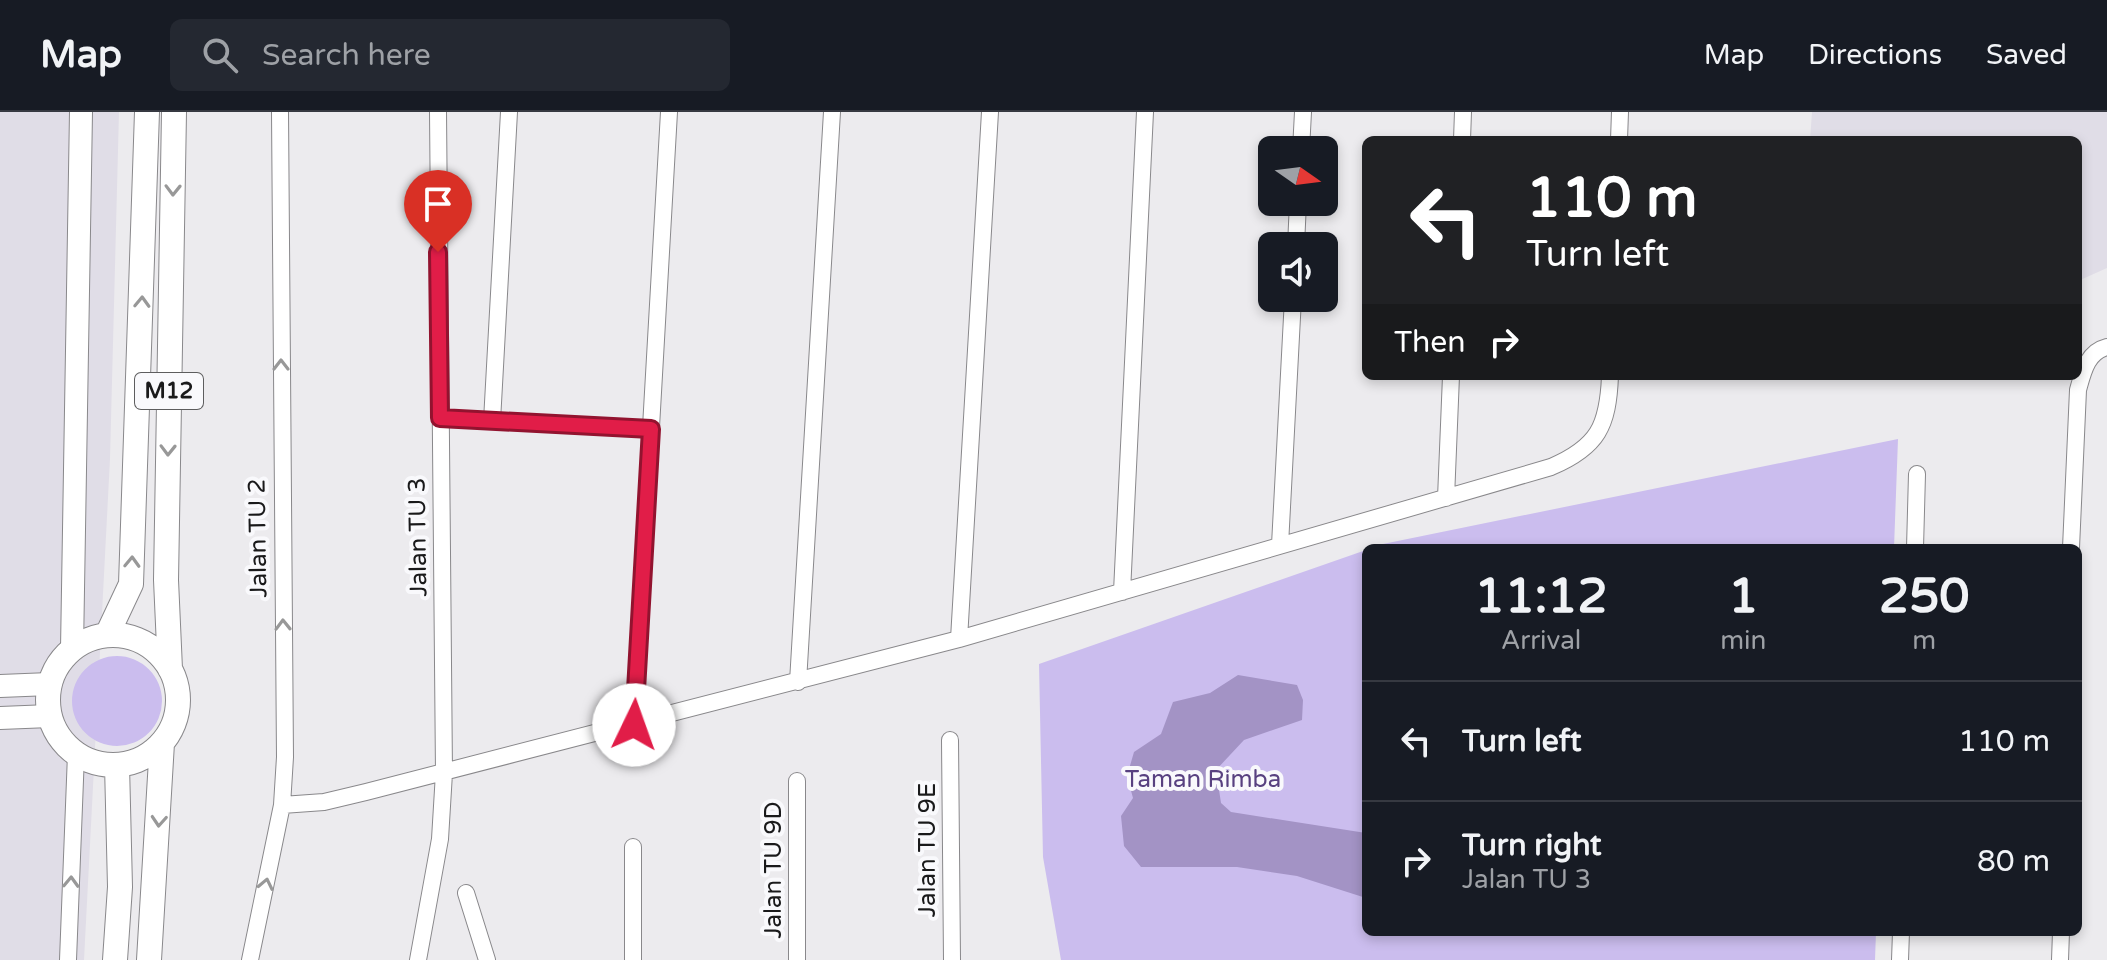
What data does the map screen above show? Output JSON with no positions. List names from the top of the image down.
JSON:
{
  "streets": {
    "main road": ["M12"],
    "street": [
      "Jalan TU 3",
      "Jalan TU 2",
      "Jalan TU 9E",
      "Jalan TU 9D"
    ]
  },
  "one_way": ["Jalan TU 2"],
  "parks": ["Taman Rimba"],
  "north": "right",
  "page": {
    "header": "Map",
    "search": "Search here",
    "nav": ["Map", "Directions", "Saved"],
    "turn": ["110 m", "Turn left"],
    "then": "Then",
    "eta": [
      "11:12",
      "Arrival",
      "1",
      "min",
      "250",
      "m"
    ],
    "list": [
      {
        "name": "Turn left",
        "value": "110 m"
      },
      {
        "name": "Turn right",
        "note": "Jalan TU 3",
        "value": "80 m"
      }
    ]
  }
}
